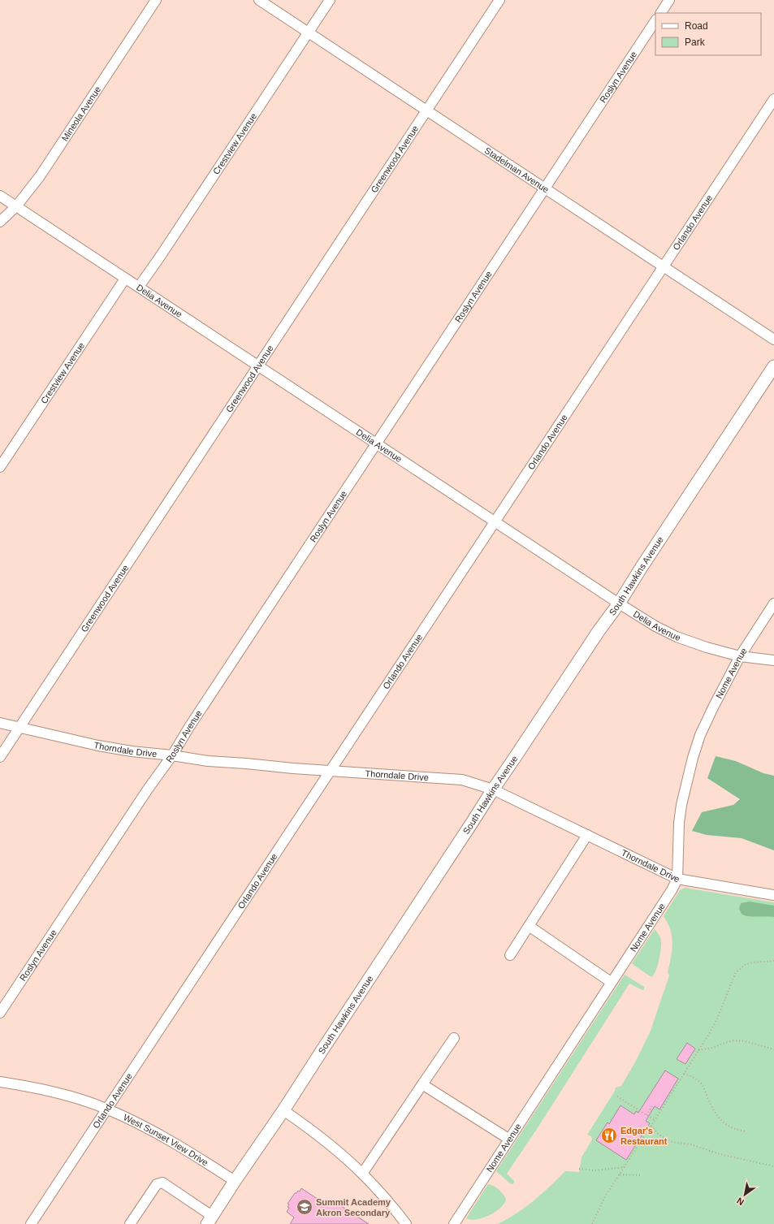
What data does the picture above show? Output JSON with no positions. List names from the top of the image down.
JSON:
{
  "streets": {
    "main road": ["South Hawkins Avenue"],
    "street": [
      "Roslyn Avenue",
      "Mineola Avenue",
      "Crestview Avenue",
      "Greenwood Avenue",
      "Stadelman Avenue",
      "Orlando Avenue",
      "Delia Avenue",
      "Nome Avenue",
      "Thorndale Drive",
      "West Sunset View Drive"
    ]
  },
  "crossings": [
    ["Roslyn Avenue", "Stadelman Avenue"],
    ["Roslyn Avenue", "Delia Avenue"],
    ["Roslyn Avenue", "Thorndale Drive"],
    ["Mineola Avenue", "Delia Avenue"],
    ["Crestview Avenue", "Stadelman Avenue"],
    ["Crestview Avenue", "Delia Avenue"],
    ["Greenwood Avenue", "Stadelman Avenue"],
    ["Greenwood Avenue", "Delia Avenue"],
    ["Greenwood Avenue", "Thorndale Drive"],
    ["Stadelman Avenue", "Orlando Avenue"],
    ["Orlando Avenue", "Delia Avenue"],
    ["Orlando Avenue", "Thorndale Drive"],
    ["Orlando Avenue", "West Sunset View Drive"],
    ["Delia Avenue", "South Hawkins Avenue"],
    ["Delia Avenue", "Nome Avenue"],
    ["South Hawkins Avenue", "Thorndale Drive"],
    ["South Hawkins Avenue", "West Sunset View Drive"],
    ["Nome Avenue", "Thorndale Drive"]
  ],
  "places": {
    "restaurant": ["Edgar's Restaurant"],
    "school or university": ["Summit Academy Akron Secondary"]
  },
  "legend": ["Road", "Park"],
  "north": "bottom left"
}
